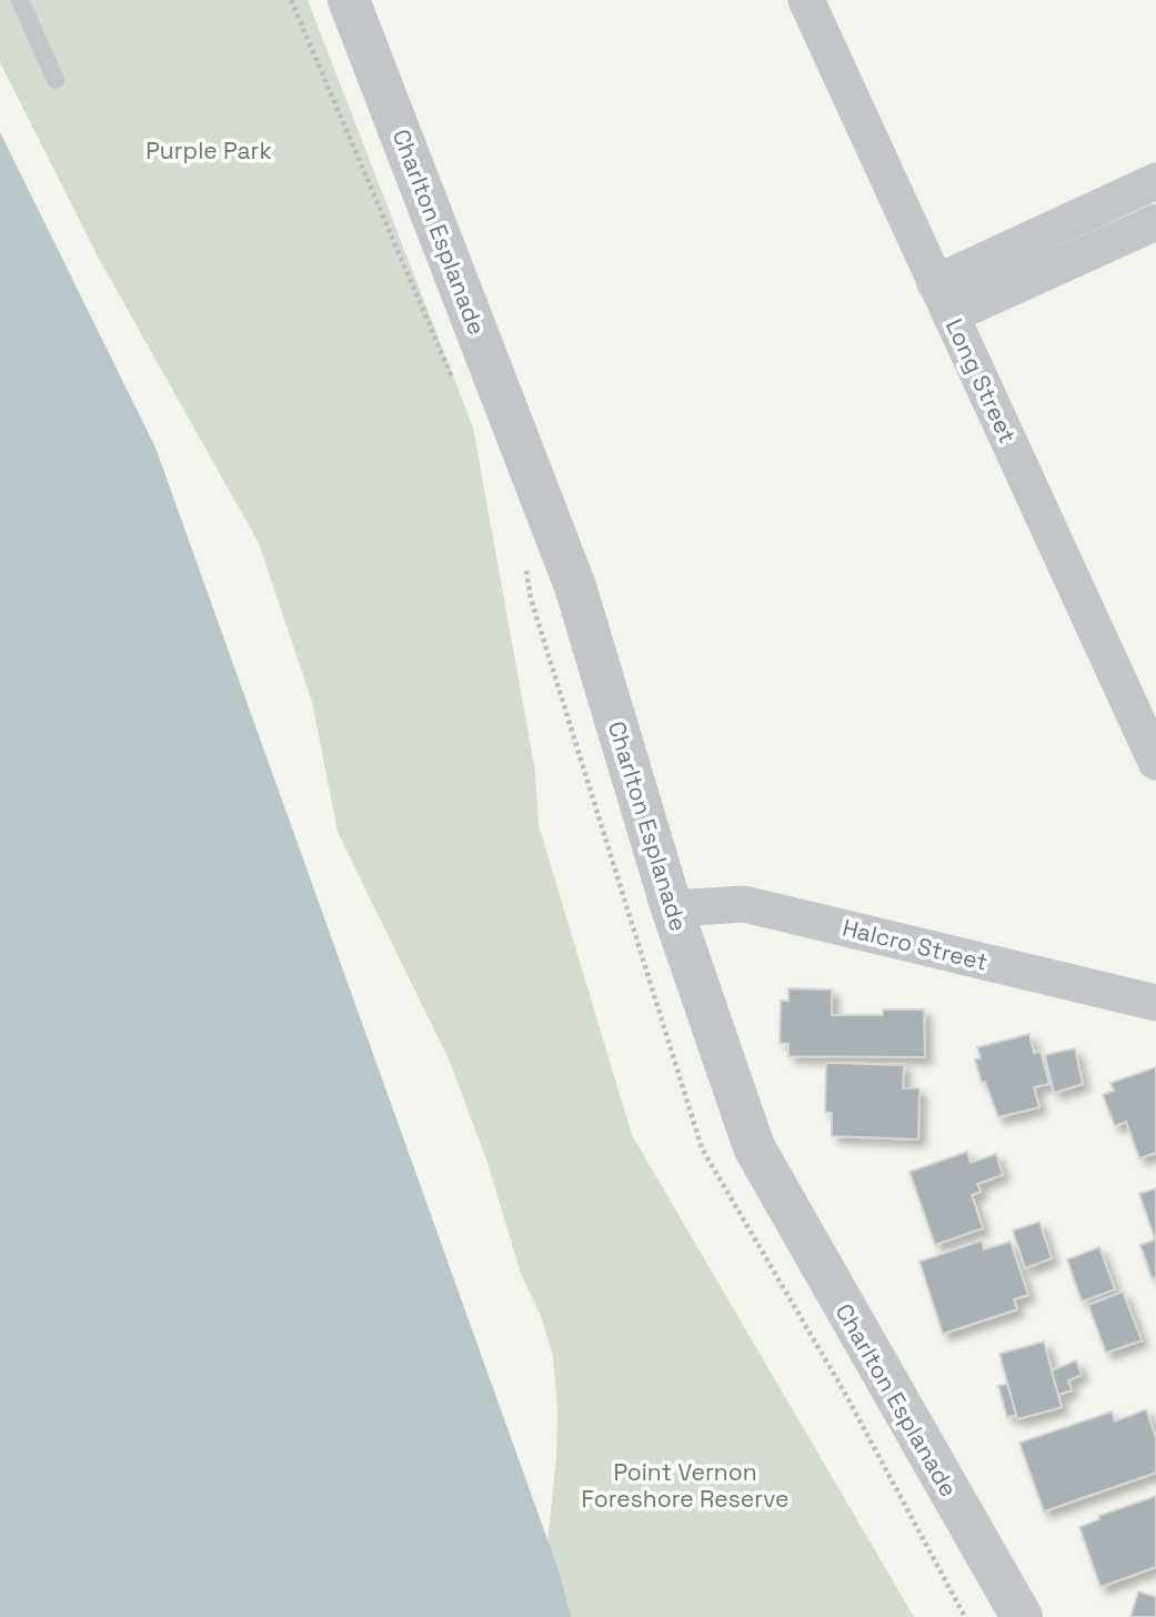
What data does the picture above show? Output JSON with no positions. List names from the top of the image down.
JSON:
{
  "streets": {
    "street": ["Charlton Esplanade", "Long Street", "Halcro Street"]
  },
  "crossings": [
    ["Charlton Esplanade", "Halcro Street"]
  ],
  "parks": ["Purple Park", "Point Vernon Foreshore Reserve"]
}
